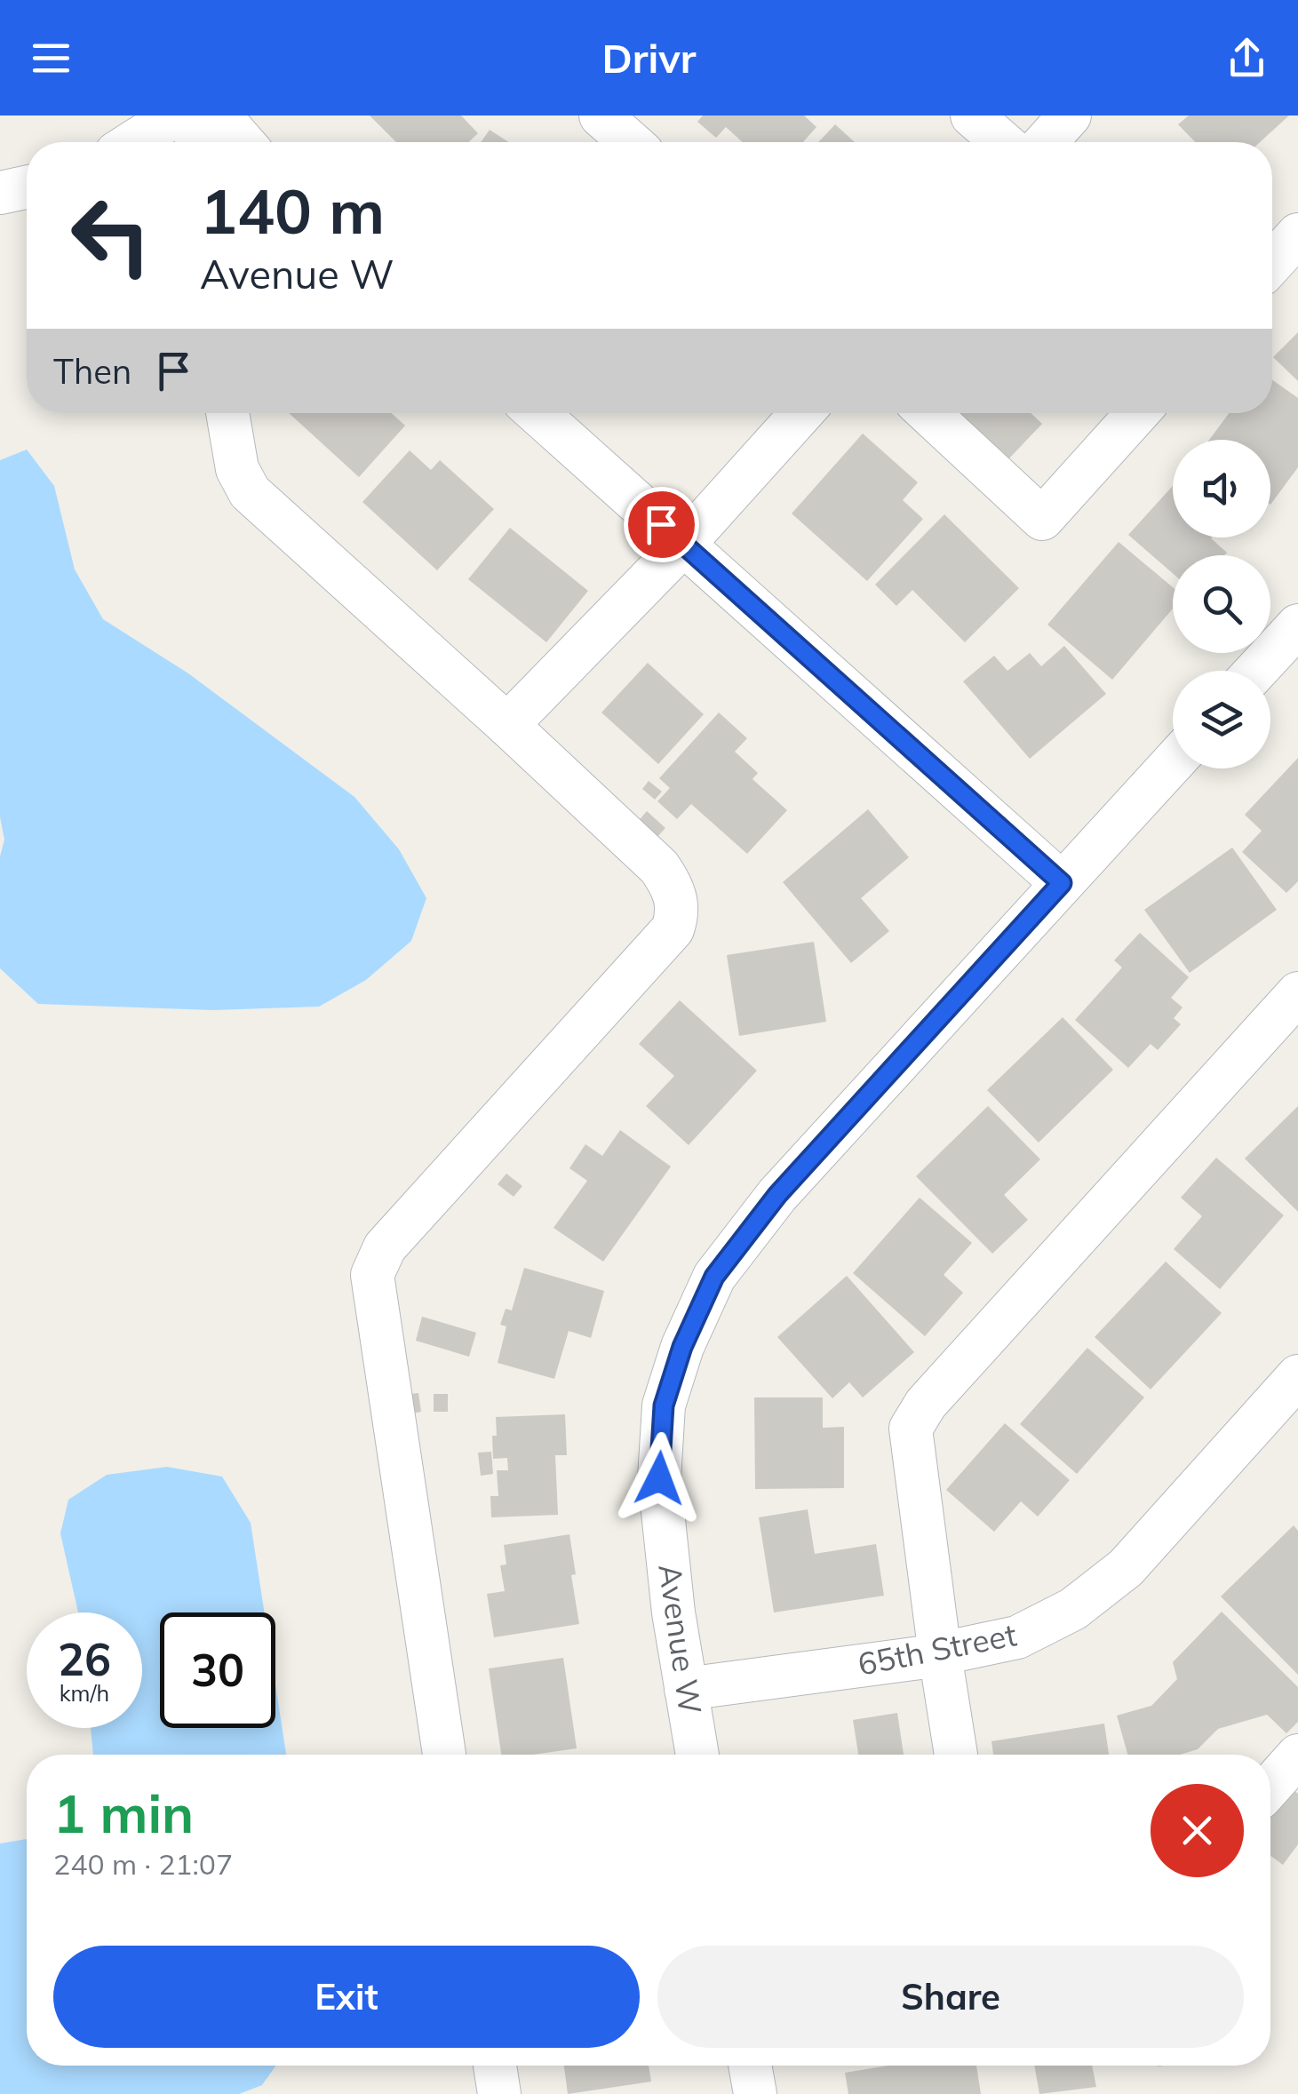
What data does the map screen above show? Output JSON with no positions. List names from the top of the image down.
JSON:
{
  "streets": {
    "street": ["Avenue W", "65th Street"]
  },
  "crossings": [
    ["Avenue W", "65th Street"]
  ],
  "page": {
    "header": "Drivr",
    "turn": ["140 m", "Avenue W"],
    "then": "Then",
    "speed": "26 km/h",
    "limit": "30",
    "heading": ["1 min", "240 m · 21:07"],
    "buttons": ["Exit", "Share"]
  }
}
